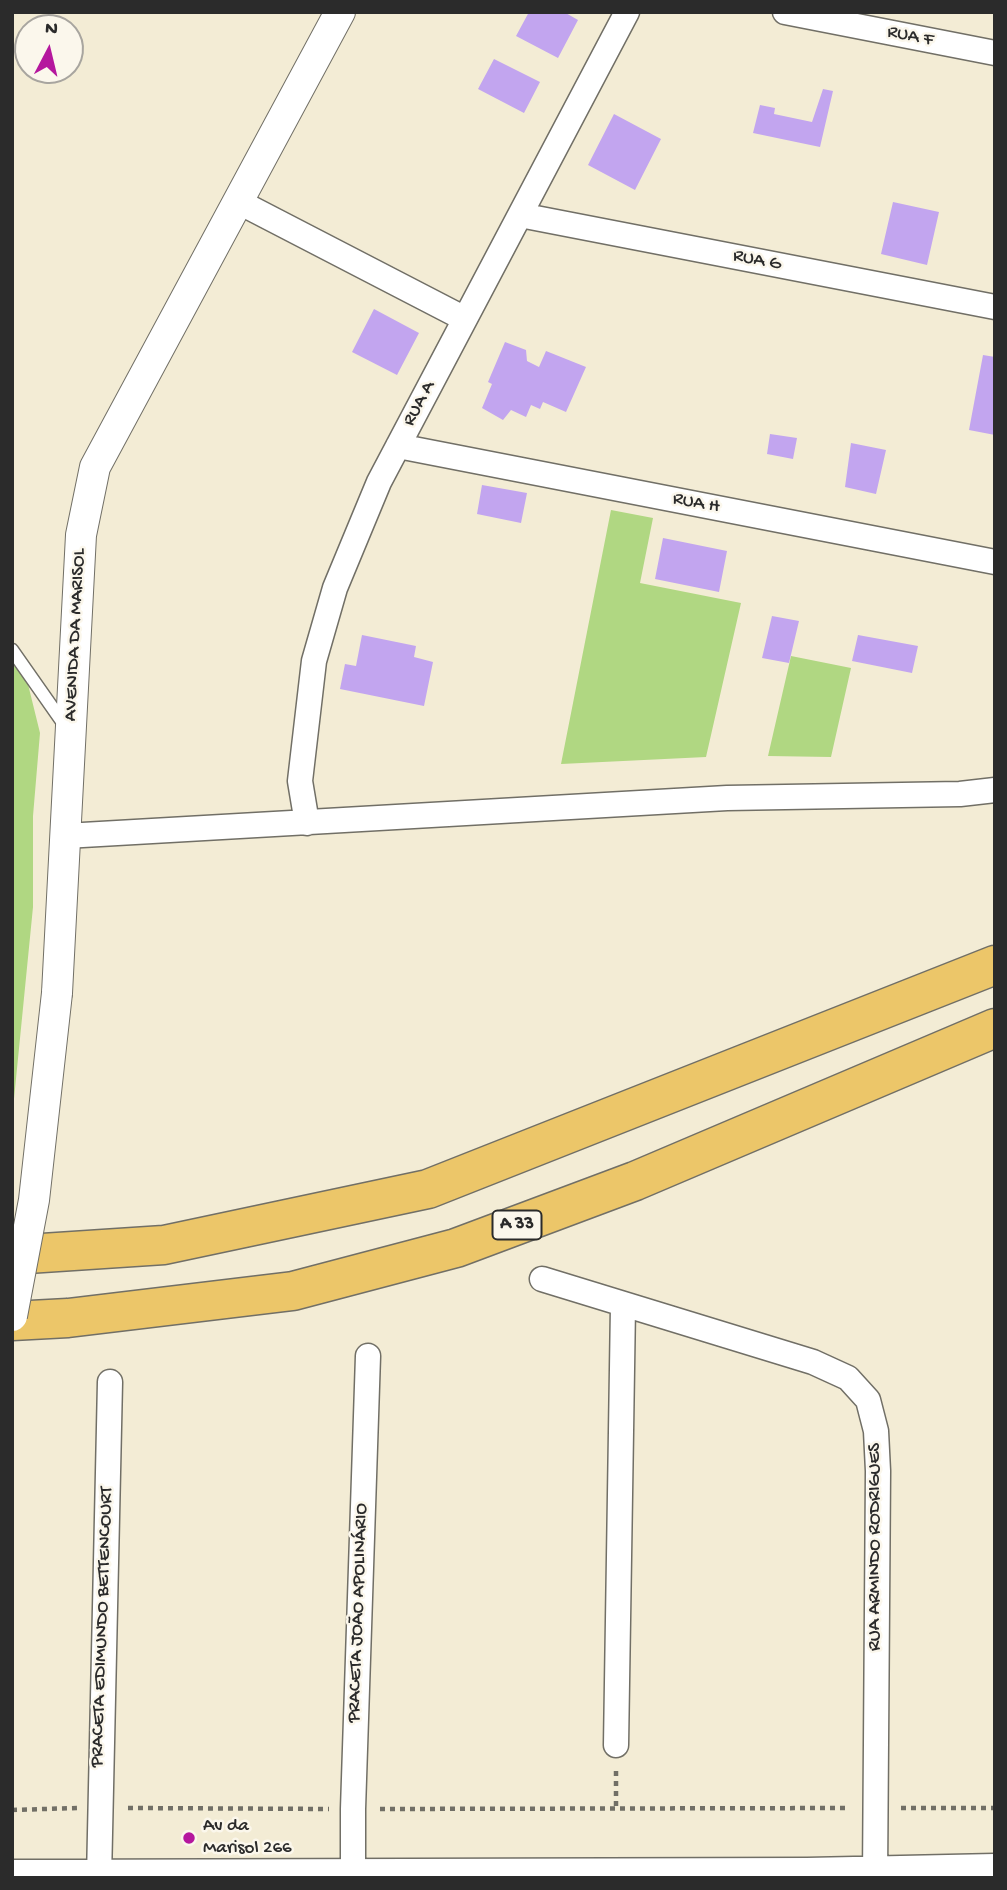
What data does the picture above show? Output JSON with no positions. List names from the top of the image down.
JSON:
{
  "streets": {
    "highway": ["A 33"],
    "street": [
      "RUA F",
      "RUA G",
      "RUA A",
      "RUA H",
      "AVENIDA DA MARISOL",
      "RUA ARMINDO RODRIGUES",
      "PRACETA JOÃO APOLINÁRIO",
      "PRACETA EDIMUNDO BETTENCOURT"
    ]
  },
  "crossings": [
    ["RUA G", "RUA A"],
    ["RUA A", "RUA H"],
    ["AVENIDA DA MARISOL", "A 33"]
  ],
  "places": ["Av da Marisol 266"],
  "north": "top"
}
